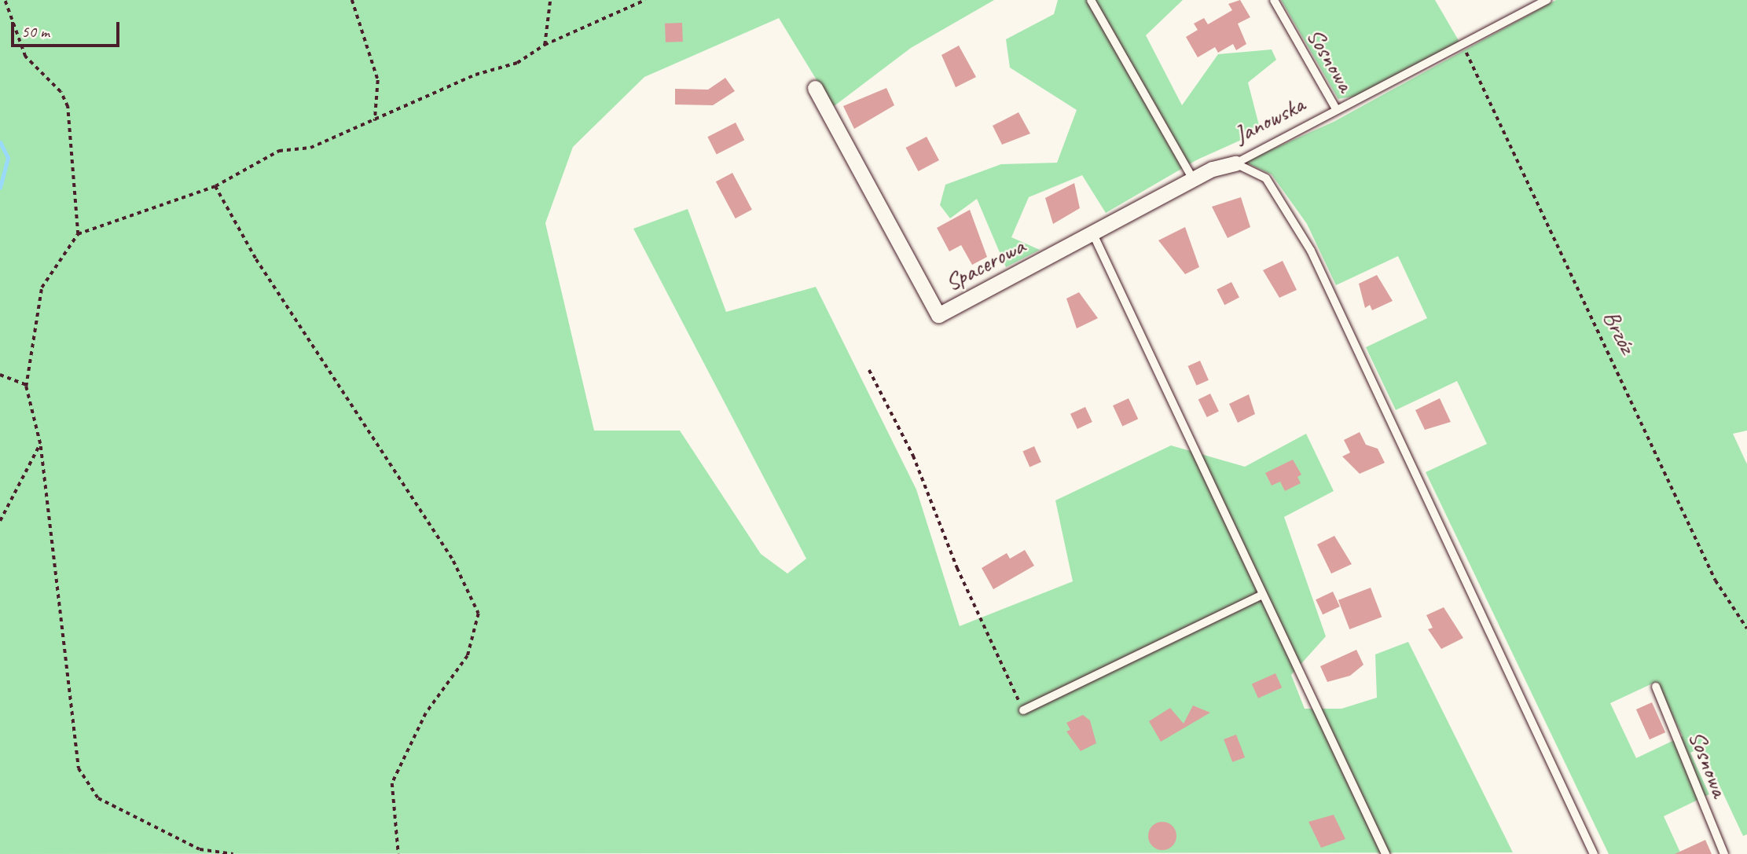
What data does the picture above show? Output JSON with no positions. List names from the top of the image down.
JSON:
{
  "streets": {
    "street": ["Janowska", "Spacerowa"],
    "lane": ["Sosnowa"],
    "path": ["Brzóz"]
  },
  "crossings": [
    ["Sosnowa", "Janowska"],
    ["Janowska", "Spacerowa"],
    ["Janowska", "Brzóz"]
  ],
  "scale_bar": "50 m"
}
